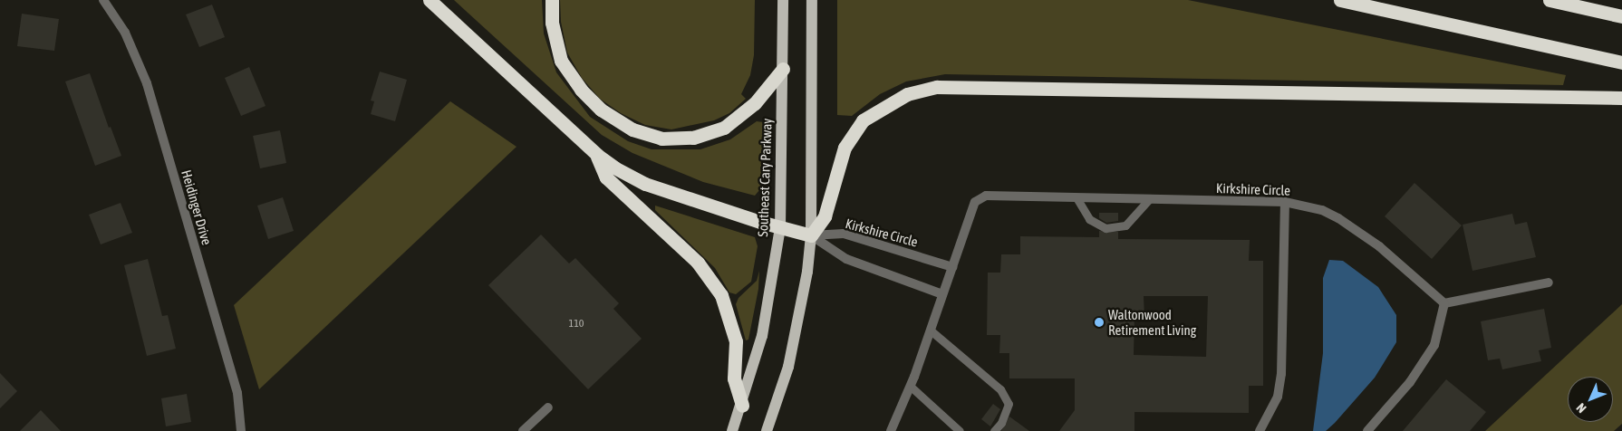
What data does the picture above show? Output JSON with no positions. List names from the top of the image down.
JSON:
{
  "streets": {
    "main road": ["Southeast Cary Parkway"],
    "street": ["Kirkshire Circle", "Heidinger Drive"]
  },
  "places": ["Waltonwood Retirement Living"],
  "house_numbers": ["110"],
  "north": "bottom left"
}
